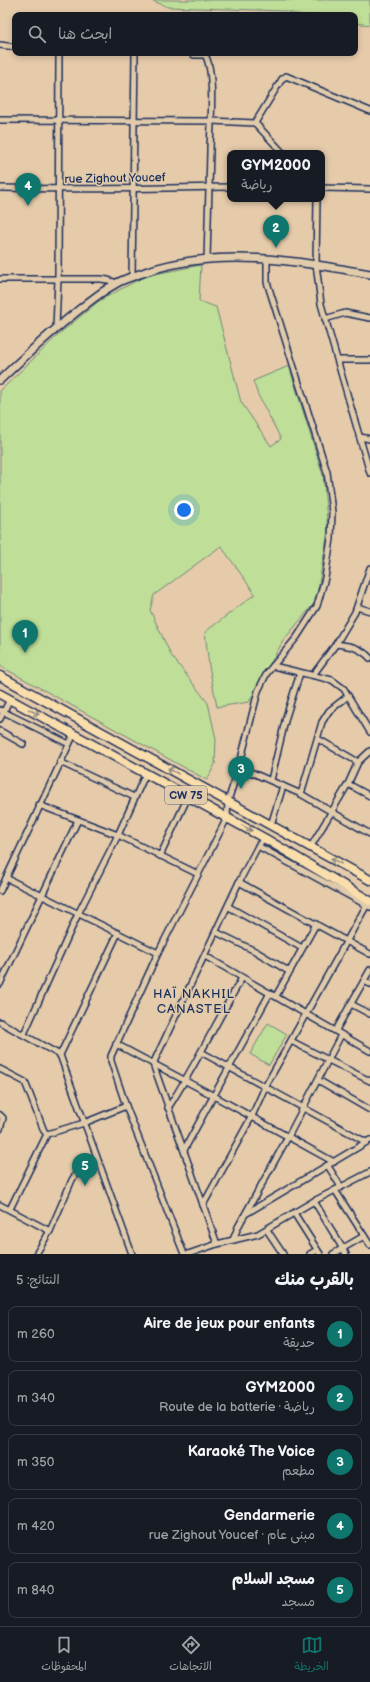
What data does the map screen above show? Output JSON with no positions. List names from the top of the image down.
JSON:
{
  "streets": {
    "main road": ["CW 75"],
    "street": ["rue Zighout Youcef"]
  },
  "districts": ["HAÏ NAKHIL CANASTEL"],
  "page": {
    "search": "ابحث هنا",
    "popup": ["GYM2000", "رياضة"],
    "pins": [
      "4",
      "2",
      "1",
      "3",
      "5"
    ],
    "heading": ["بالقرب منك", "النتائج: 5"],
    "list": [
      {
        "mark": "1",
        "name": "Aire de jeux pour enfants",
        "note": "حديقة",
        "value": "260 m"
      },
      {
        "mark": "2",
        "name": "GYM2000",
        "note": "رياضة · Route de la batterie",
        "value": "340 m"
      },
      {
        "mark": "3",
        "name": "Karaoké The Voice",
        "note": "مطعم",
        "value": "350 m"
      },
      {
        "mark": "4",
        "name": "Gendarmerie",
        "note": "مبنى عام · rue Zighout Youcef",
        "value": "420 m"
      },
      {
        "mark": "5",
        "name": "مسجد السلام",
        "note": "مسجد",
        "value": "840 m"
      }
    ],
    "nav": ["الخريطة", "الاتجاهات", "المحفوظات"]
  }
}
